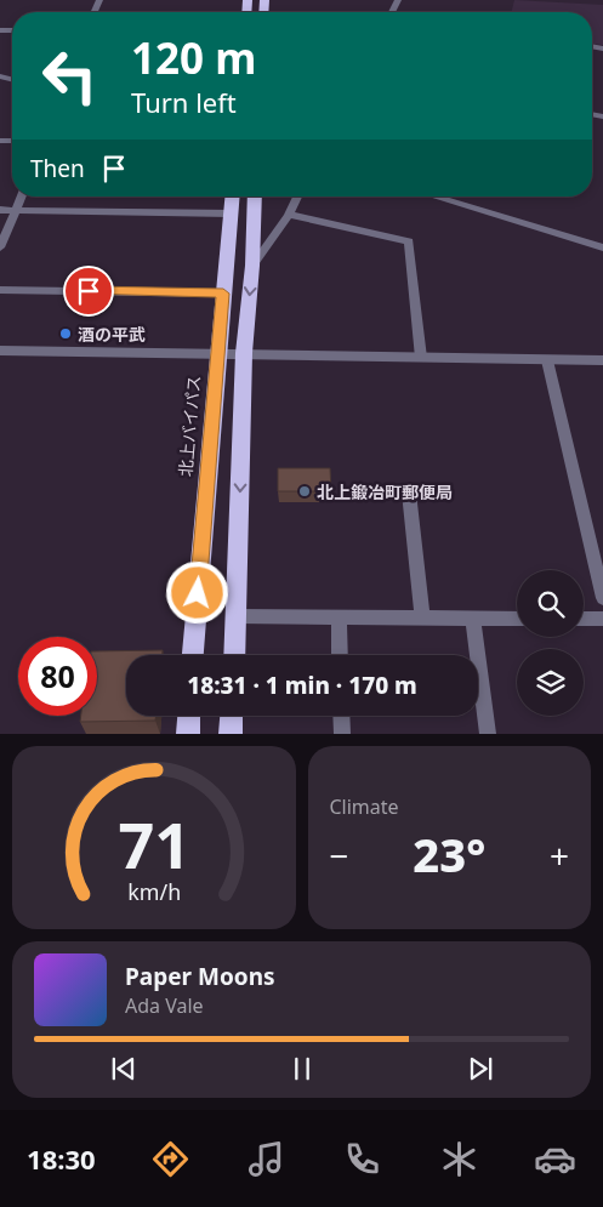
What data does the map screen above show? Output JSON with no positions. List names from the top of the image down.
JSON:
{
  "streets": {
    "highway": ["北上バイパス"]
  },
  "places": ["酒の平武", "北上鍛冶町郵便局"],
  "page": {
    "turn": ["120 m", "Turn left"],
    "then": "Then",
    "limit": "80",
    "trip": "18:31 · 1 min · 170 m",
    "tile": "Climate",
    "heat": ["−", "23°", "+"],
    "song": ["Paper Moons", "Ada Vale"],
    "tabs": "18:30",
    "gauge": ["71", "km/h"]
  }
}
